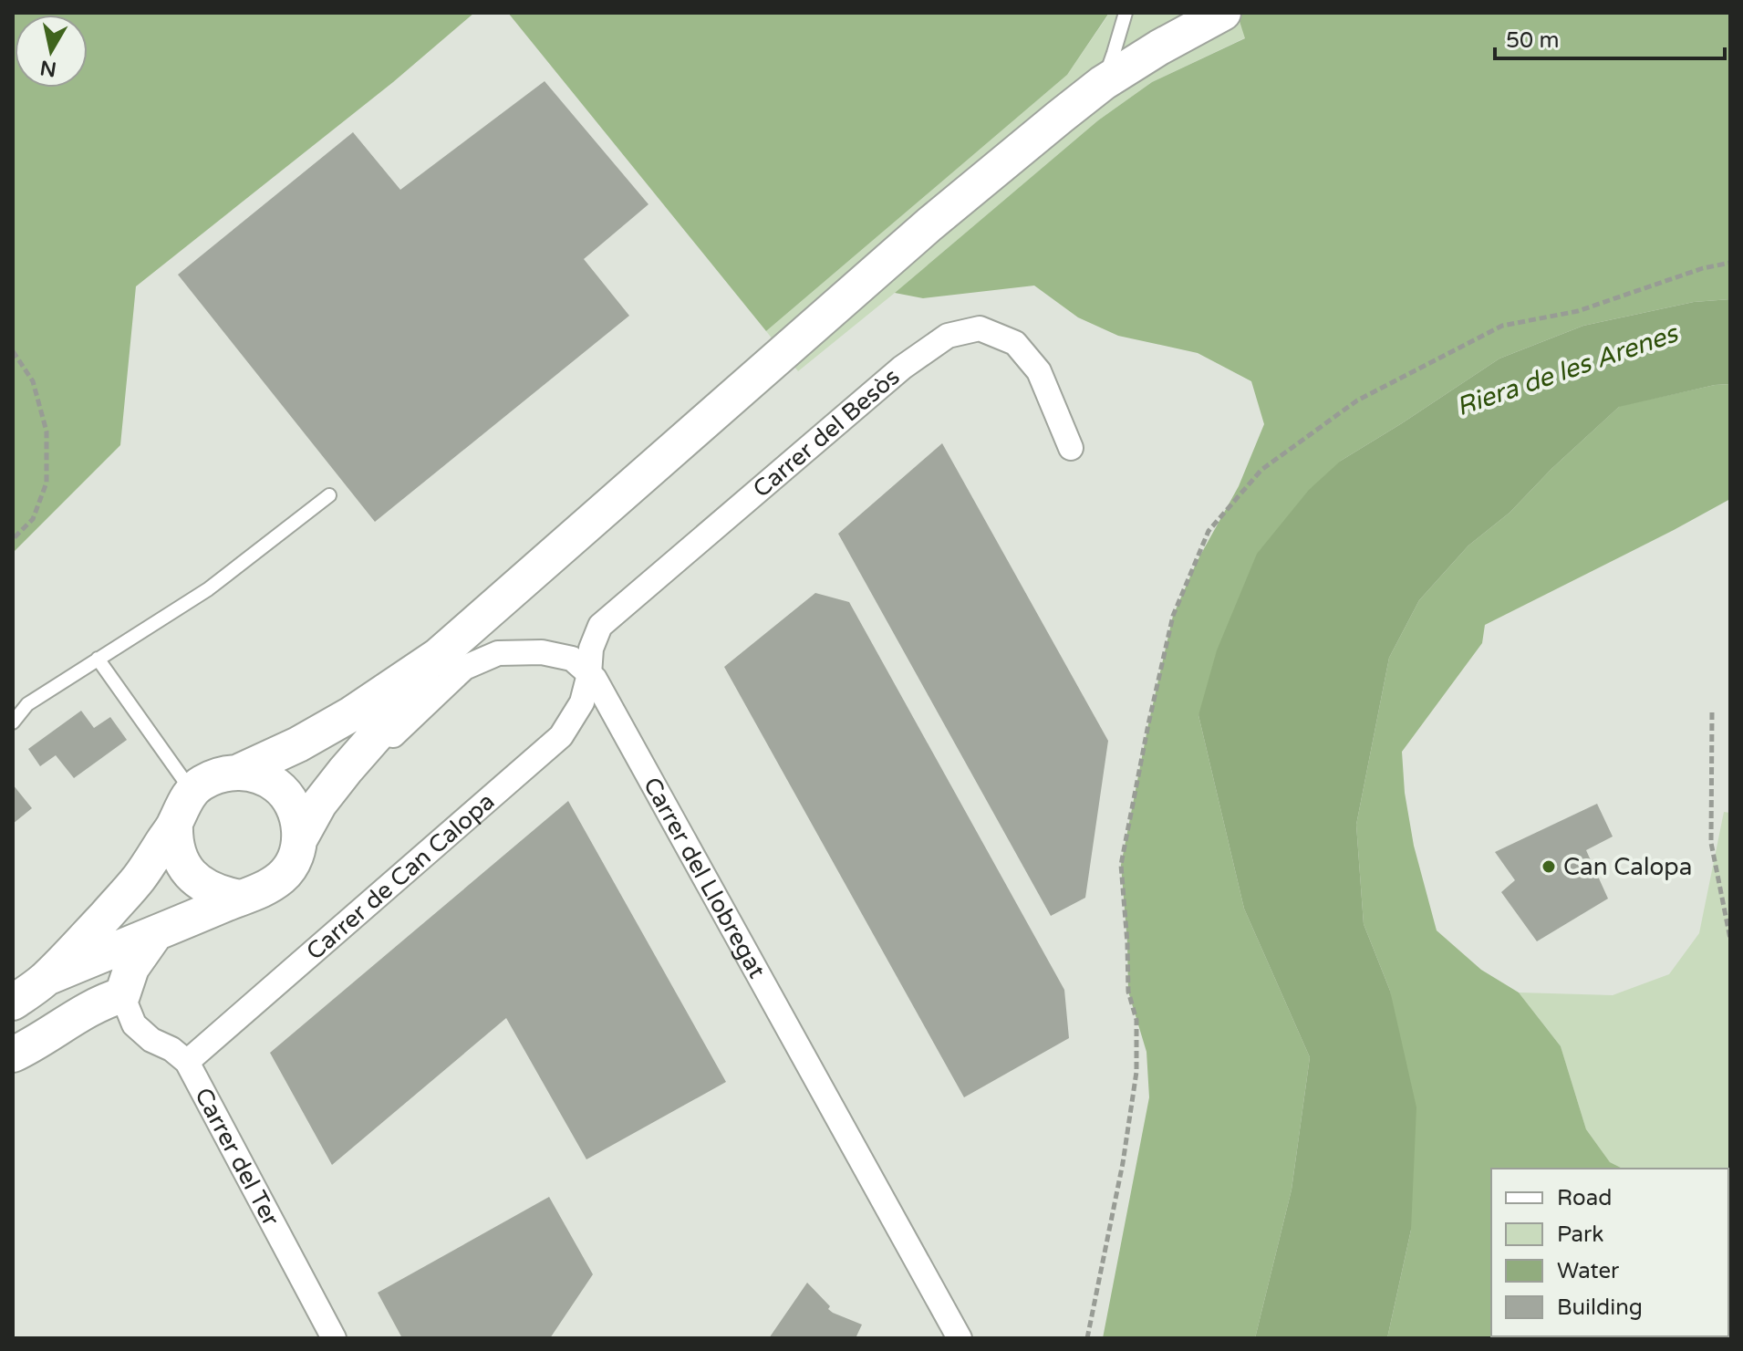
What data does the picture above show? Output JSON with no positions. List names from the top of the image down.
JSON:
{
  "streets": {
    "street": [
      "Carrer del Besòs",
      "Carrer de Can Calopa",
      "Carrer del Llobregat",
      "Carrer del Ter"
    ]
  },
  "crossings": [
    ["Carrer del Besòs", "Carrer de Can Calopa"],
    ["Carrer del Besòs", "Carrer del Llobregat"],
    ["Carrer de Can Calopa", "Carrer del Llobregat"],
    ["Carrer de Can Calopa", "Carrer del Ter"]
  ],
  "water": ["Riera de les Arenes"],
  "places": ["Can Calopa"],
  "legend": [
    "Road",
    "Park",
    "Water",
    "Building"
  ],
  "scale_bar": "50 m",
  "north": "bottom"
}
